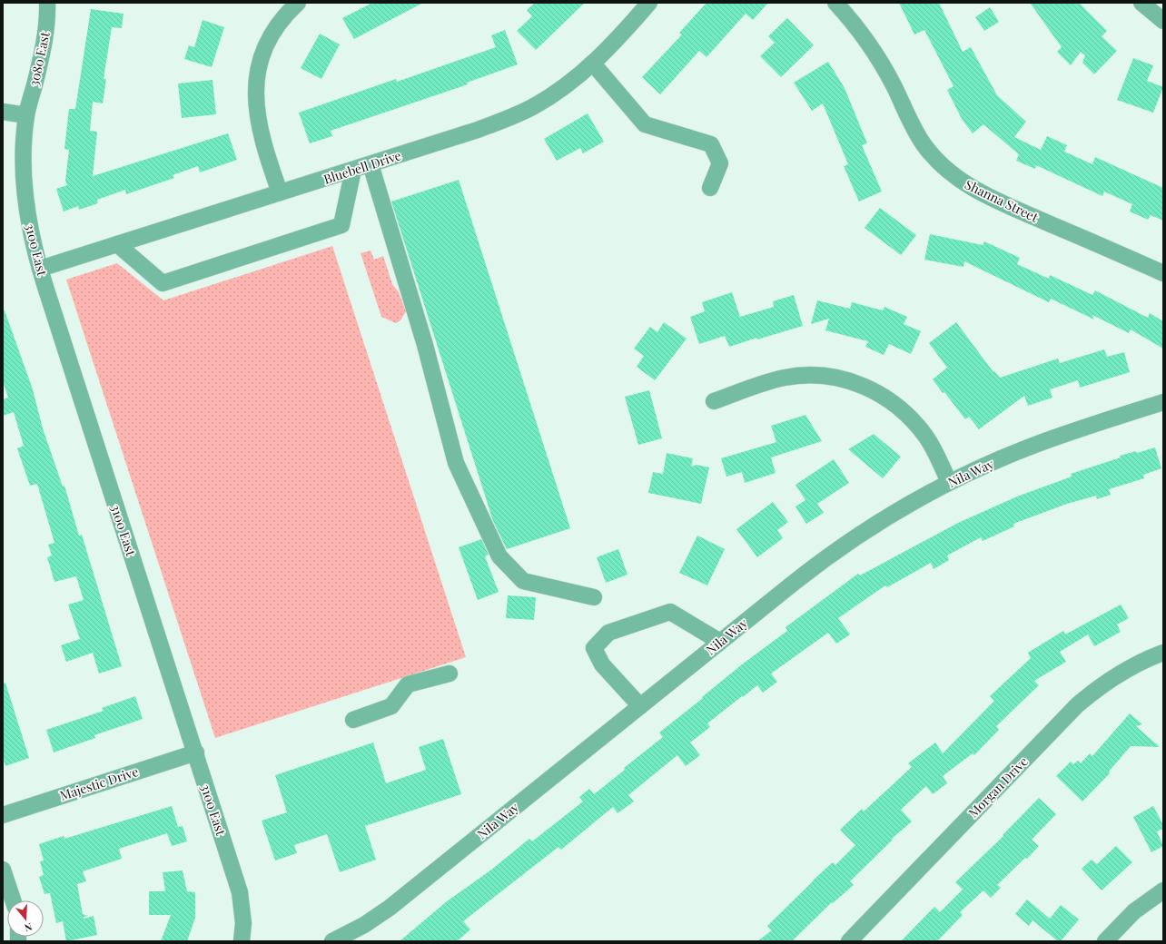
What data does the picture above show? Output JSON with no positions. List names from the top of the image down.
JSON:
{
  "streets": {
    "street": [
      "3080 East",
      "Bluebell Drive",
      "Shanna Street",
      "3100 East",
      "Nila Way",
      "Majestic Drive",
      "Morgan Drive"
    ]
  },
  "crossings": [
    ["3080 East", "3100 East"],
    ["Bluebell Drive", "3100 East"],
    ["3100 East", "Majestic Drive"]
  ],
  "north": "bottom"
}
